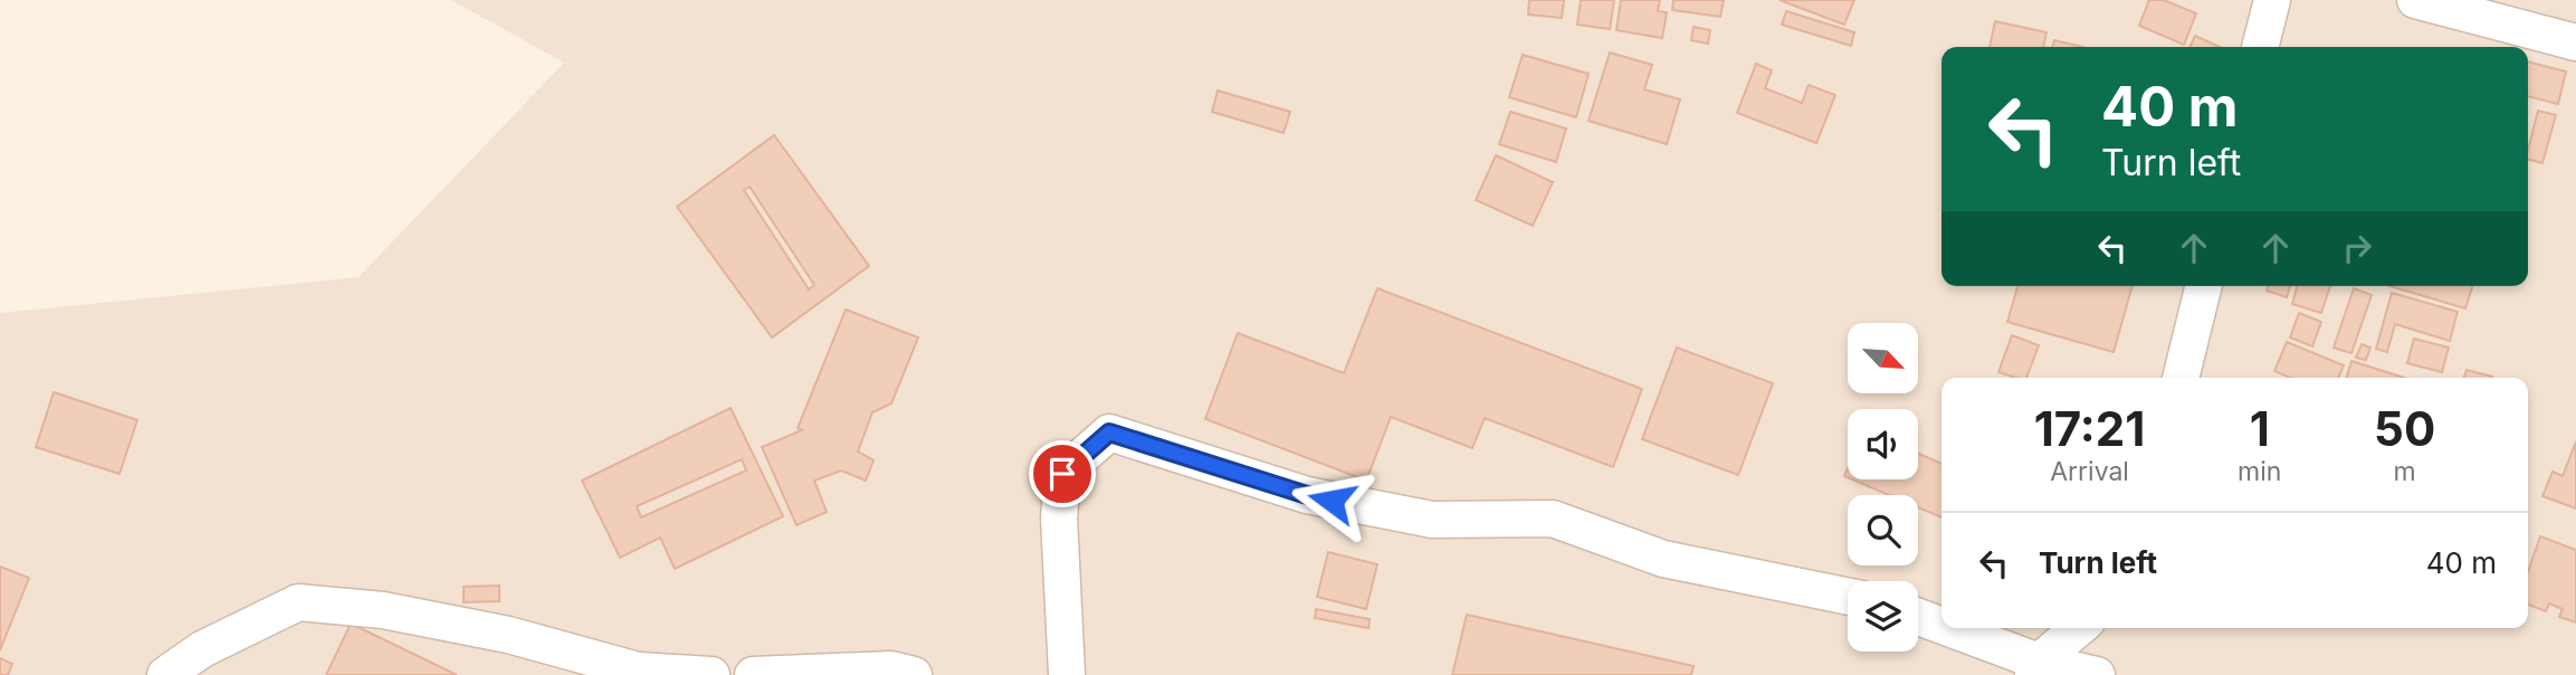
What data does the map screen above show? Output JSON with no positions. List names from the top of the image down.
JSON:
{
  "north": "bottom right",
  "page": {
    "turn": ["40 m", "Turn left"],
    "eta": [
      "17:21",
      "Arrival",
      "1",
      "min",
      "50",
      "m"
    ],
    "list": [
      {
        "name": "Turn left",
        "value": "40 m"
      }
    ]
  }
}
